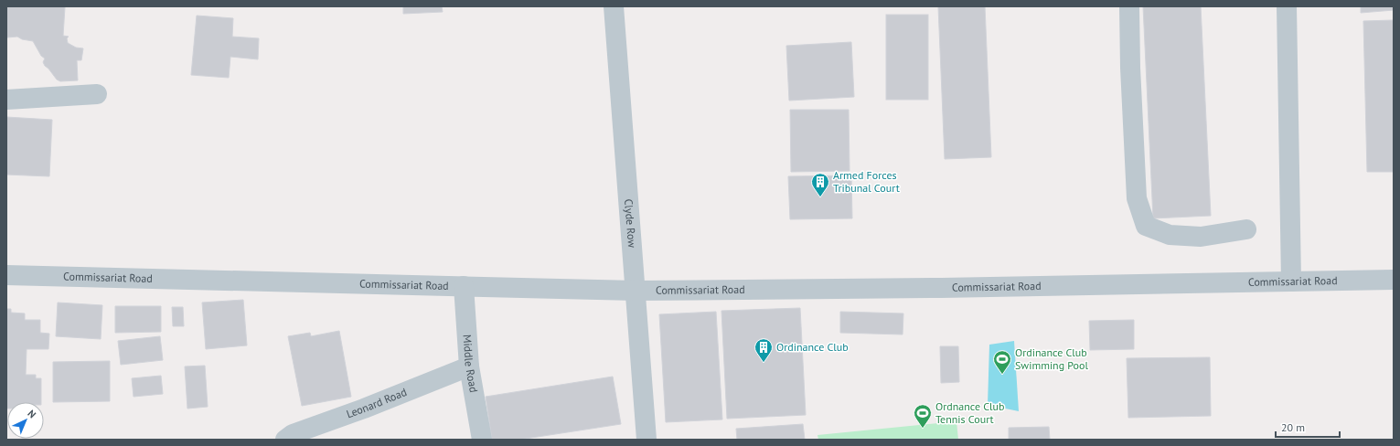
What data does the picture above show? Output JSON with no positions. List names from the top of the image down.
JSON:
{
  "streets": {
    "street": [
      "Clyde Row",
      "Commissariat Road",
      "Middle Road",
      "Leonard Road"
    ]
  },
  "crossings": [
    ["Clyde Row", "Commissariat Road"],
    ["Commissariat Road", "Middle Road"],
    ["Middle Road", "Leonard Road"]
  ],
  "places": {
    "building": ["Armed Forces Tribunal Court", "Ordinance Club"],
    "sports": ["Ordinance Club Swimming Pool", "Ordnance Club Tennis Court"]
  },
  "scale_bar": "20 m",
  "north": "top right"
}
